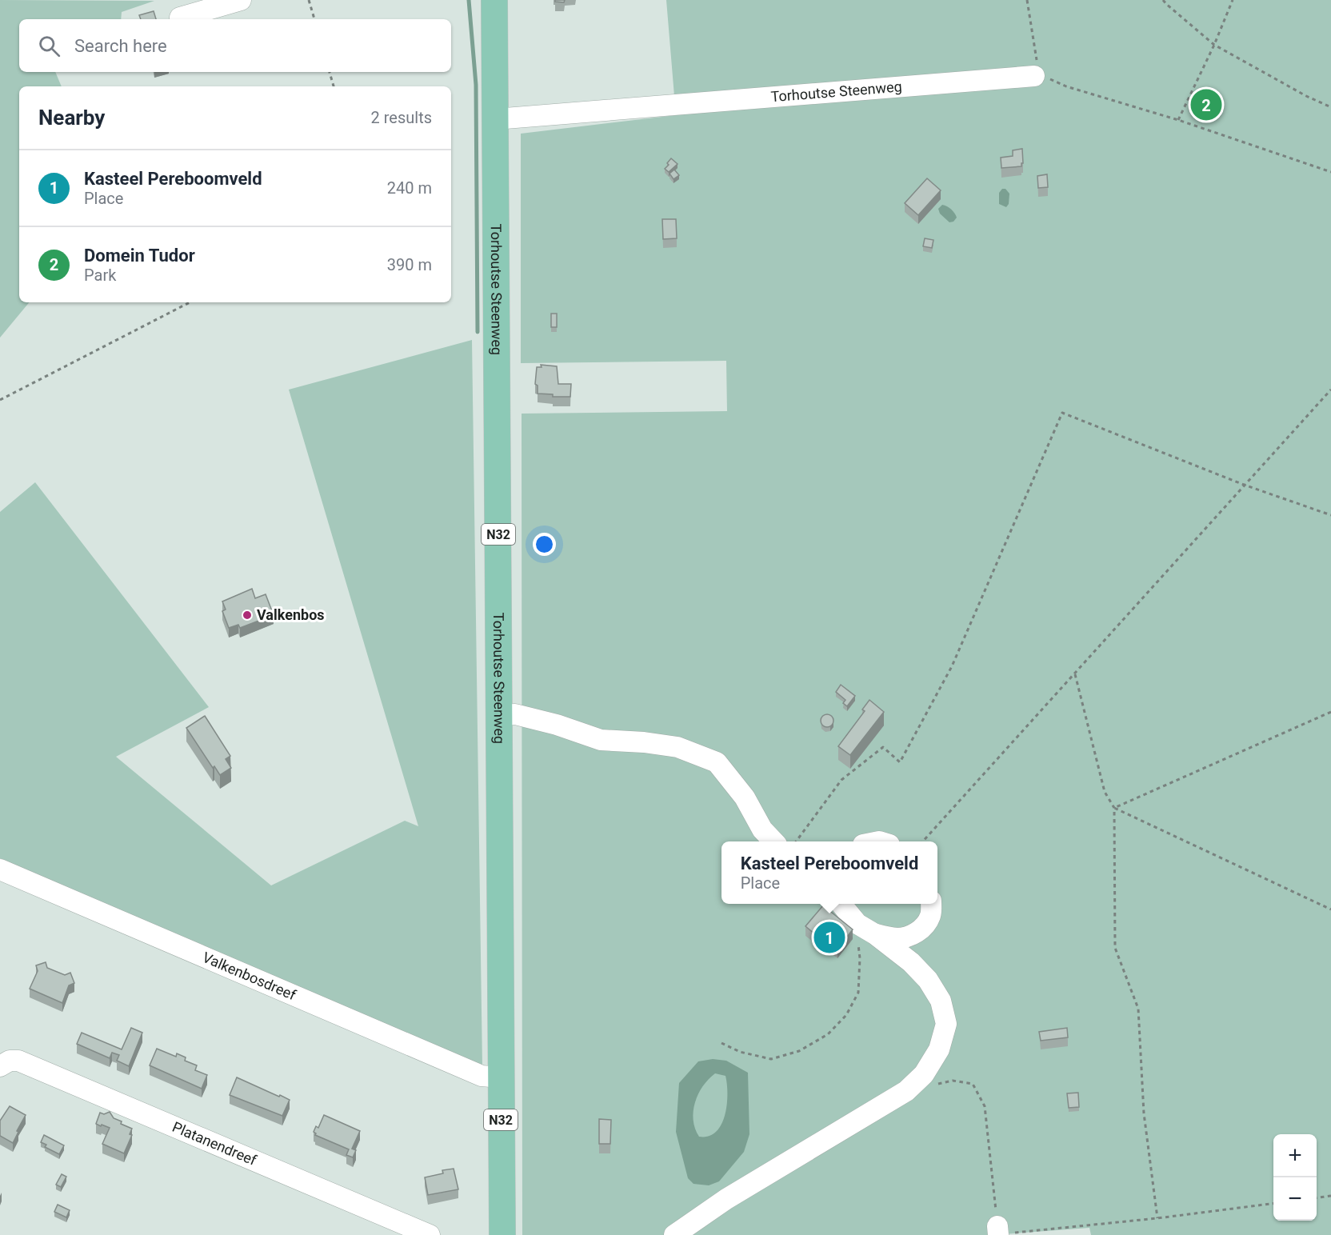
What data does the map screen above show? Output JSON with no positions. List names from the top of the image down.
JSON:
{
  "streets": {
    "main road": ["Torhoutse Steenweg", "N32"],
    "street": ["Valkenbosdreef", "Platanendreef"]
  },
  "crossings": [
    ["Torhoutse Steenweg", "Valkenbosdreef"]
  ],
  "places": ["Valkenbos"],
  "page": {
    "search": "Search here",
    "heading": ["Nearby", "2 results"],
    "pins": ["2", "1"],
    "list": [
      {
        "mark": "1",
        "name": "Kasteel Pereboomveld",
        "note": "Place",
        "value": "240 m"
      },
      {
        "mark": "2",
        "name": "Domein Tudor",
        "note": "Park",
        "value": "390 m"
      }
    ],
    "popup": ["Kasteel Pereboomveld", "Place"],
    "map_buttons": ["+", "−"]
  }
}
